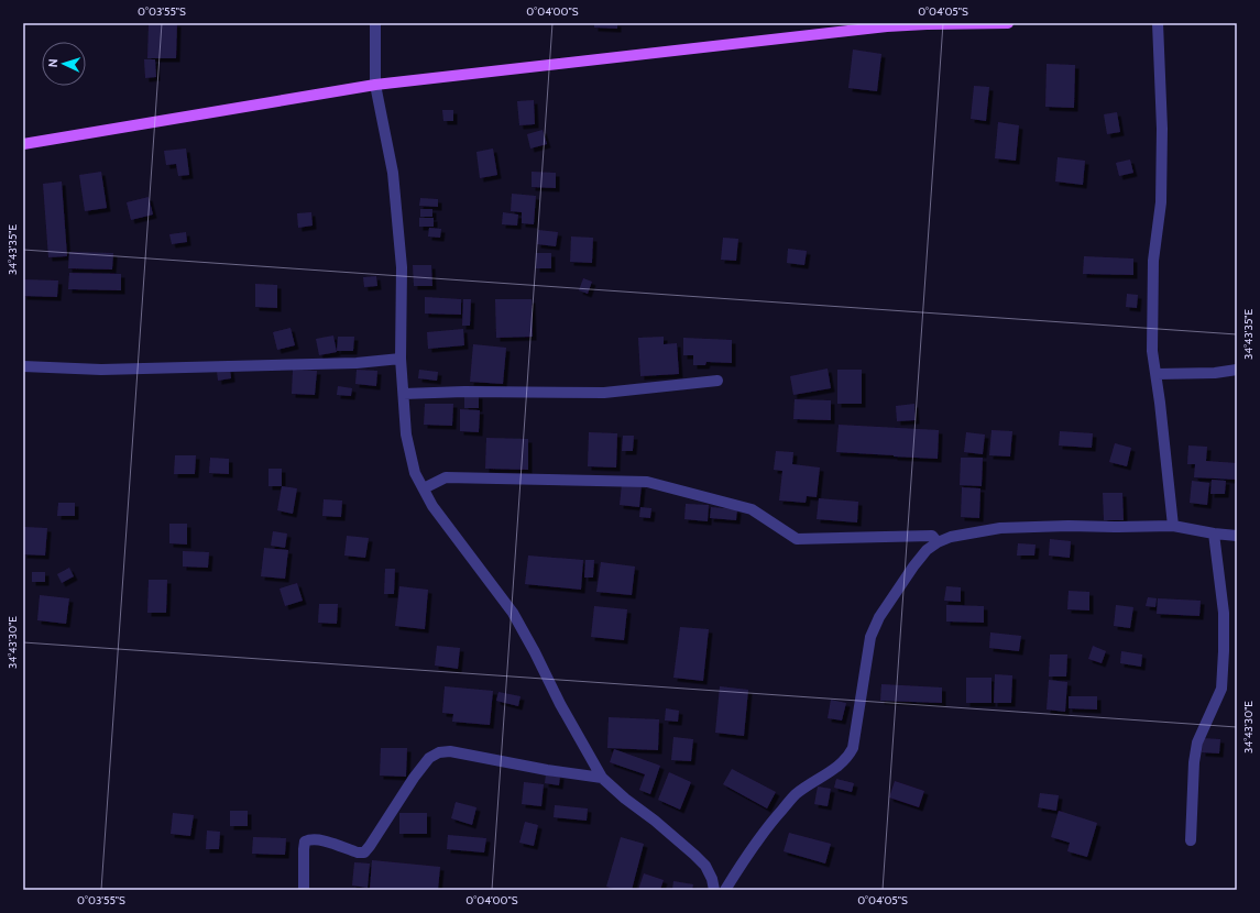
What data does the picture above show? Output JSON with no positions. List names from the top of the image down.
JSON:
{
  "north": "left",
  "coordinates": [
    "0°03'55\"S",
    "0°04'00\"S",
    "0°04'05\"S",
    "34°43'35\"E",
    "34°43'30\"E"
  ]
}
